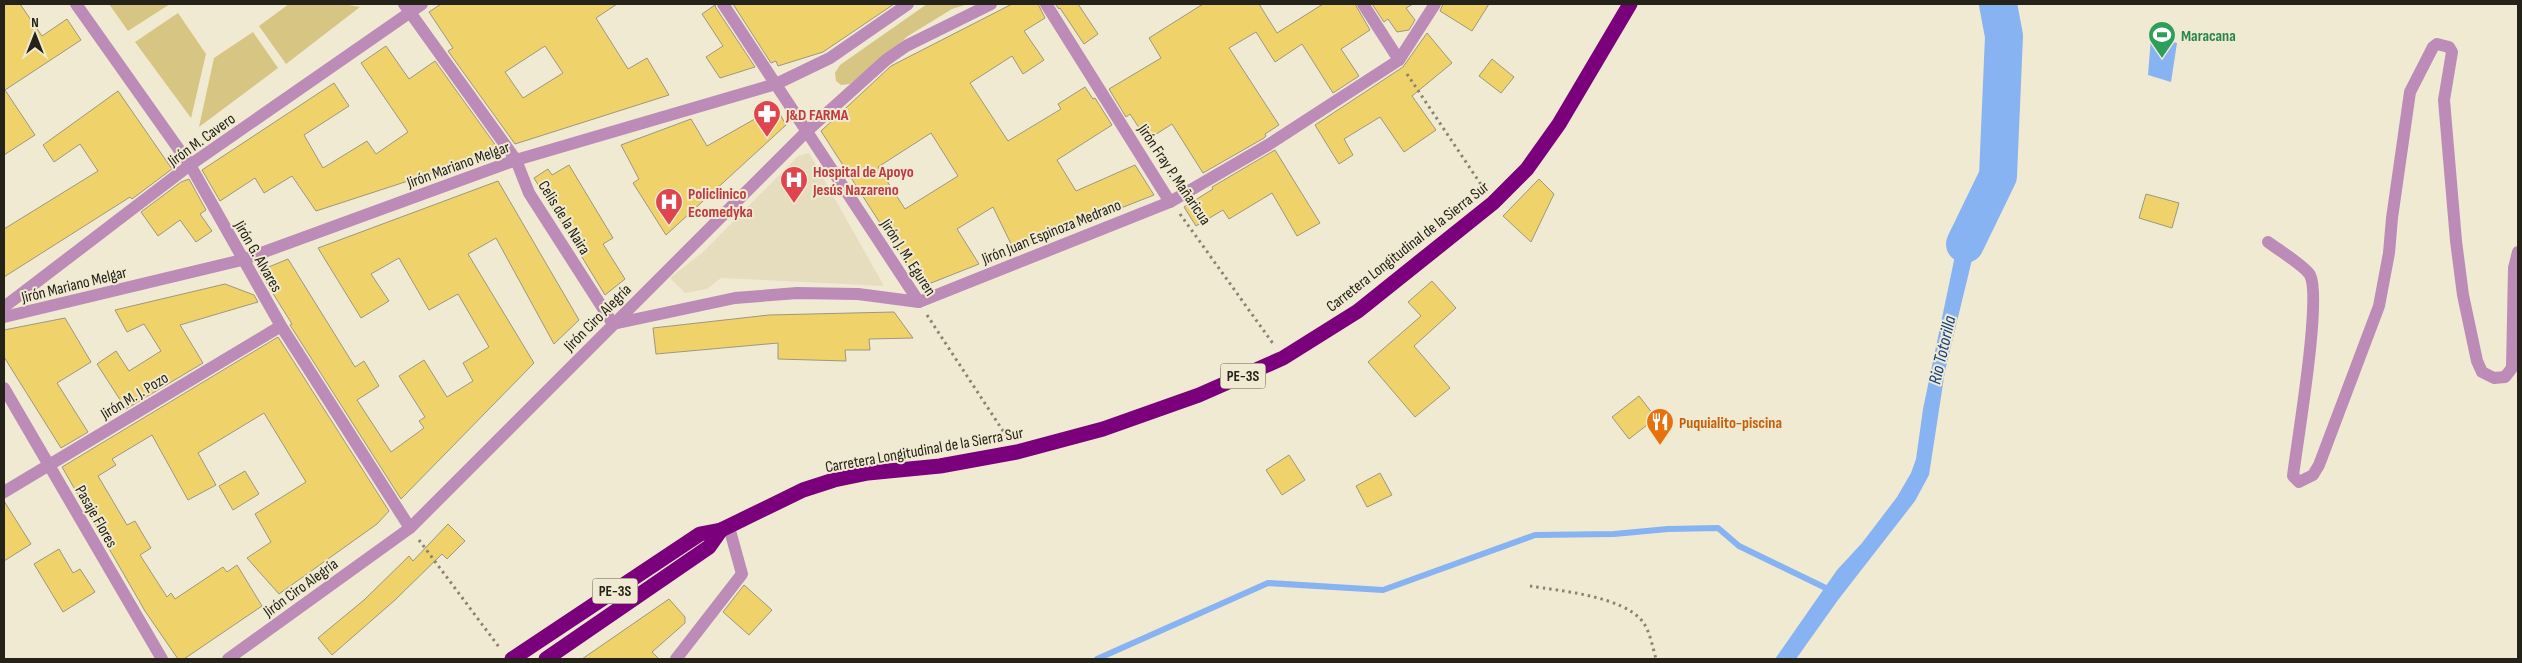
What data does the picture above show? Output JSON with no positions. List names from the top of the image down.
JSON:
{
  "streets": {
    "highway": ["Carretera Longitudinal de la Sierra Sur", "PE-3S"],
    "street": [
      "Jirón M. Cavero",
      "Jirón Mariano Melgar",
      "Jirón Fray P. Mañaricua",
      "Celis de la Naira",
      "Jirón Juan Espinoza Medrano",
      "Jirón G. Alvares",
      "Jirón J. M. Eguren",
      "Jirón Ciro Alegría",
      "Jirón M. J. Pozo",
      "Pasaje Flores"
    ]
  },
  "crossings": [
    ["Jirón M. Cavero", "Celis de la Naira"],
    ["Jirón M. Cavero", "Jirón G. Alvares"],
    ["Jirón Mariano Melgar", "Celis de la Naira"],
    ["Jirón Mariano Melgar", "Jirón G. Alvares"],
    ["Jirón Mariano Melgar", "Jirón J. M. Eguren"],
    ["Jirón Fray P. Mañaricua", "Jirón Juan Espinoza Medrano"],
    ["Jirón Fray P. Mañaricua", "Carretera Longitudinal de la Sierra Sur"],
    ["Celis de la Naira", "Jirón Juan Espinoza Medrano"],
    ["Celis de la Naira", "Jirón Ciro Alegría"],
    ["Jirón Juan Espinoza Medrano", "Jirón J. M. Eguren"],
    ["Jirón Juan Espinoza Medrano", "Jirón Ciro Alegría"],
    ["Carretera Longitudinal de la Sierra Sur", "Jirón J. M. Eguren"],
    ["Carretera Longitudinal de la Sierra Sur", "PE-3S"],
    ["Jirón G. Alvares", "Jirón Ciro Alegría"],
    ["Jirón G. Alvares", "Jirón M. J. Pozo"],
    ["Jirón J. M. Eguren", "Jirón Ciro Alegría"],
    ["Jirón M. J. Pozo", "Pasaje Flores"]
  ],
  "water": ["Rio Totorilla"],
  "places": {
    "sports": ["Maracana"],
    "pharmacy": ["J&D FARMA"],
    "hospital": ["Hospital de Apoyo Jesús Nazareno", "Policlinico Ecomedyka"],
    "restaurant": ["Puquialito-piscina"]
  },
  "north": "top"
}
